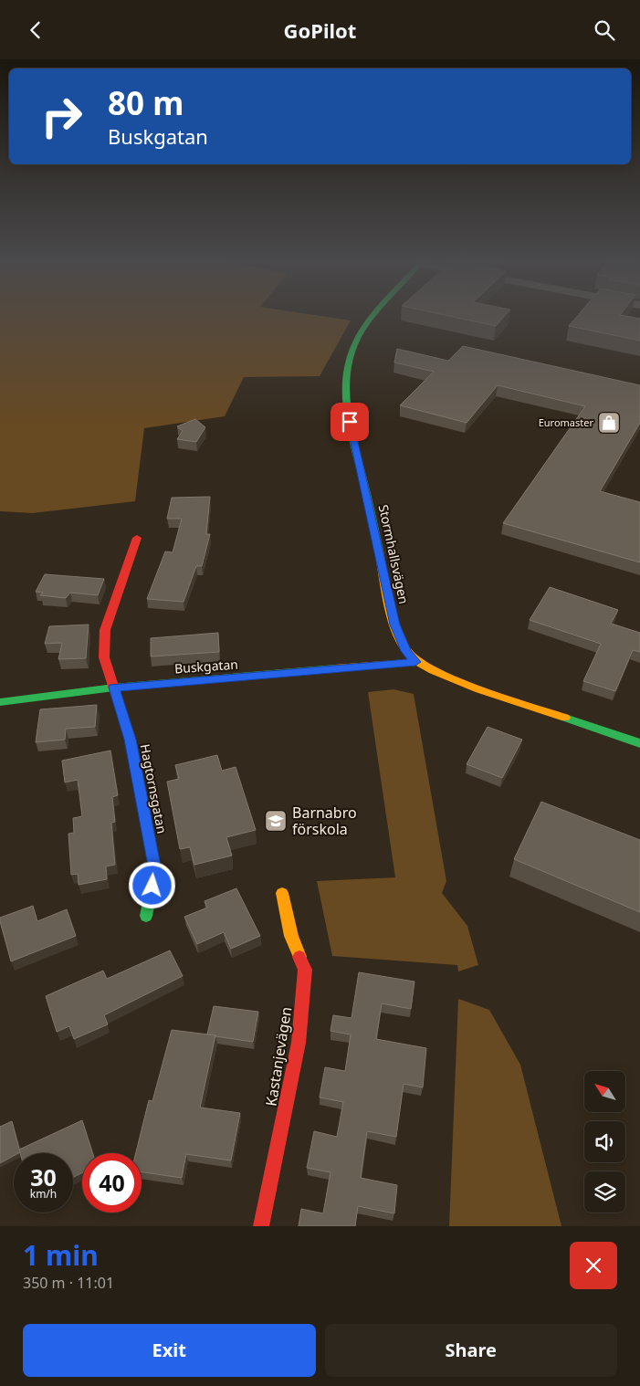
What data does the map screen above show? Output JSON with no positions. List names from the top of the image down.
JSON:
{
  "streets": {
    "street": [
      "Stormhallsvägen",
      "Buskgatan",
      "Hagtornsgatan",
      "Kastanjevägen"
    ]
  },
  "crossings": [
    ["Stormhallsvägen", "Buskgatan"],
    ["Buskgatan", "Hagtornsgatan"]
  ],
  "places": {
    "shop": ["Euromaster"],
    "school or university": ["Barnabro förskola"]
  },
  "north": "top left",
  "page": {
    "header": "GoPilot",
    "turn": ["80 m", "Buskgatan"],
    "speed": "30 km/h",
    "limit": "40",
    "heading": ["1 min", "350 m · 11:01"],
    "buttons": ["Exit", "Share"]
  }
}
